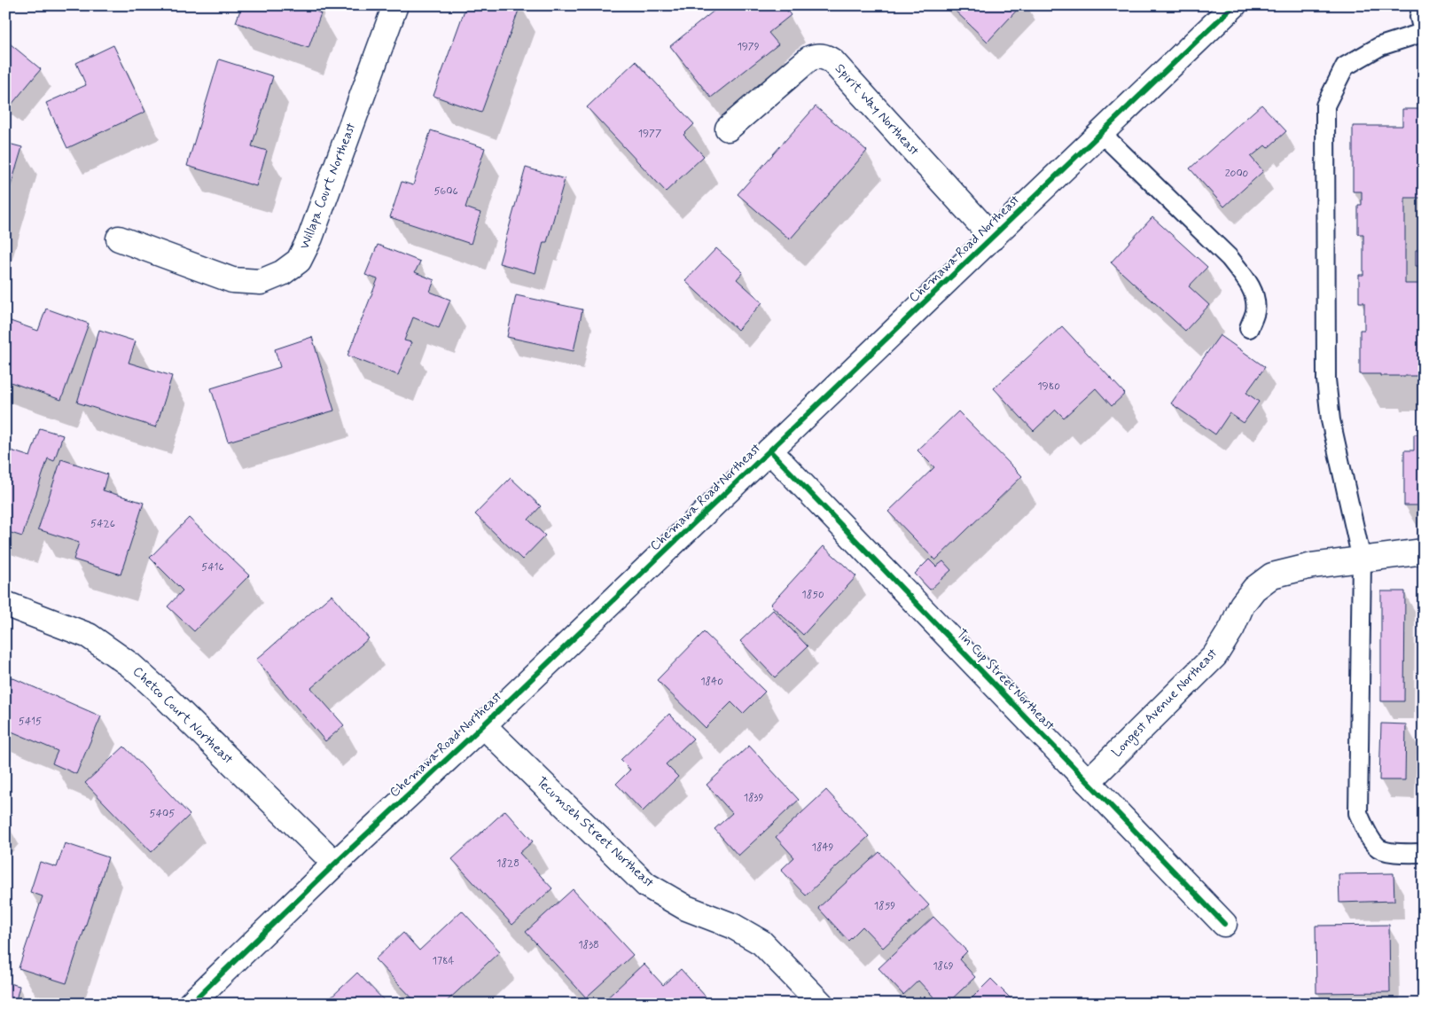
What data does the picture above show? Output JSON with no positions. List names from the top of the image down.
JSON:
{
  "streets": {
    "street": [
      "Spirit Way Northeast",
      "Willapa Court Northeast",
      "Chemawa Road Northeast",
      "Tin Cup Street Northeast",
      "Longest Avenue Northeast",
      "Chetco Court Northeast",
      "Tecumseh Street Northeast"
    ]
  },
  "crossings": [
    ["Spirit Way Northeast", "Chemawa Road Northeast"],
    ["Chemawa Road Northeast", "Tin Cup Street Northeast"],
    ["Chemawa Road Northeast", "Chetco Court Northeast"],
    ["Chemawa Road Northeast", "Tecumseh Street Northeast"],
    ["Tin Cup Street Northeast", "Longest Avenue Northeast"]
  ],
  "house_numbers": [
    "1979",
    "1977",
    "2000",
    "5606",
    "1980",
    "5426",
    "5416",
    "1850",
    "1840",
    "5415",
    "1839",
    "5405",
    "1849",
    "1828",
    "1859",
    "1838",
    "1784",
    "1869"
  ]
}
